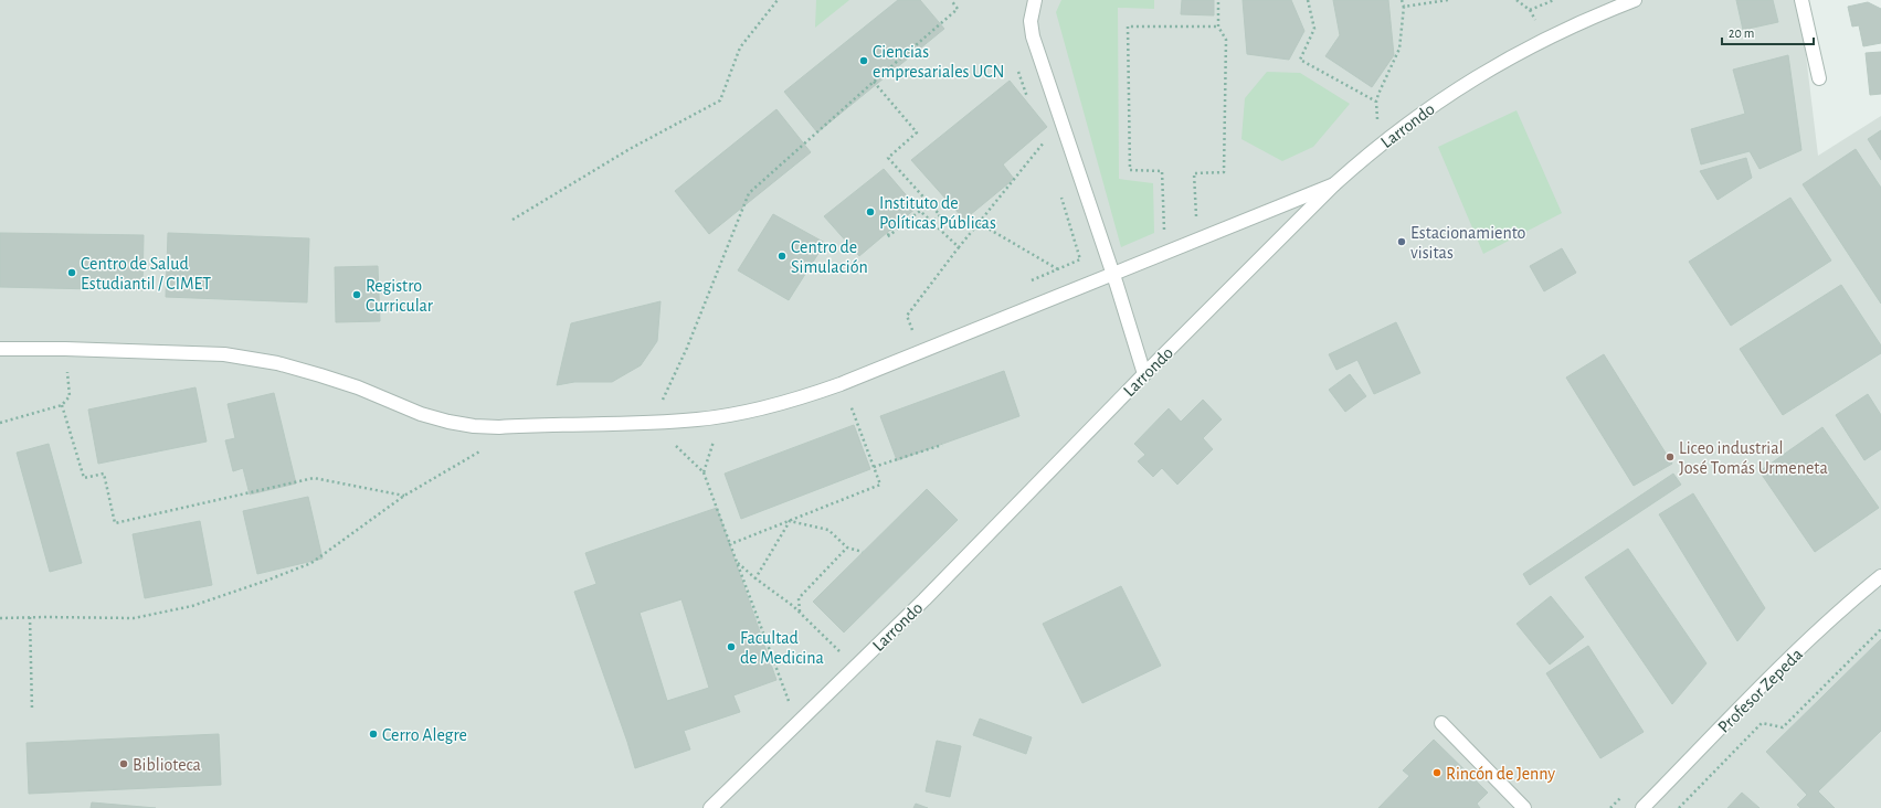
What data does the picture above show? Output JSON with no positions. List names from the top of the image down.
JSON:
{
  "streets": {
    "street": ["Larrondo", "Profesor Zepeda"]
  },
  "places": [
    "Ciencias empresariales UCN",
    "Instituto de Políticas Públicas",
    "Estacionamiento visitas",
    "Centro de Simulación",
    "Centro de Salud Estudiantil / CIMET",
    "Registro Curricular",
    "Liceo industrial José Tomás Urmeneta",
    "Facultad de Medicina",
    "Cerro Alegre",
    "Biblioteca",
    "Rincón de Jenny"
  ],
  "scale_bar": "20 m"
}
